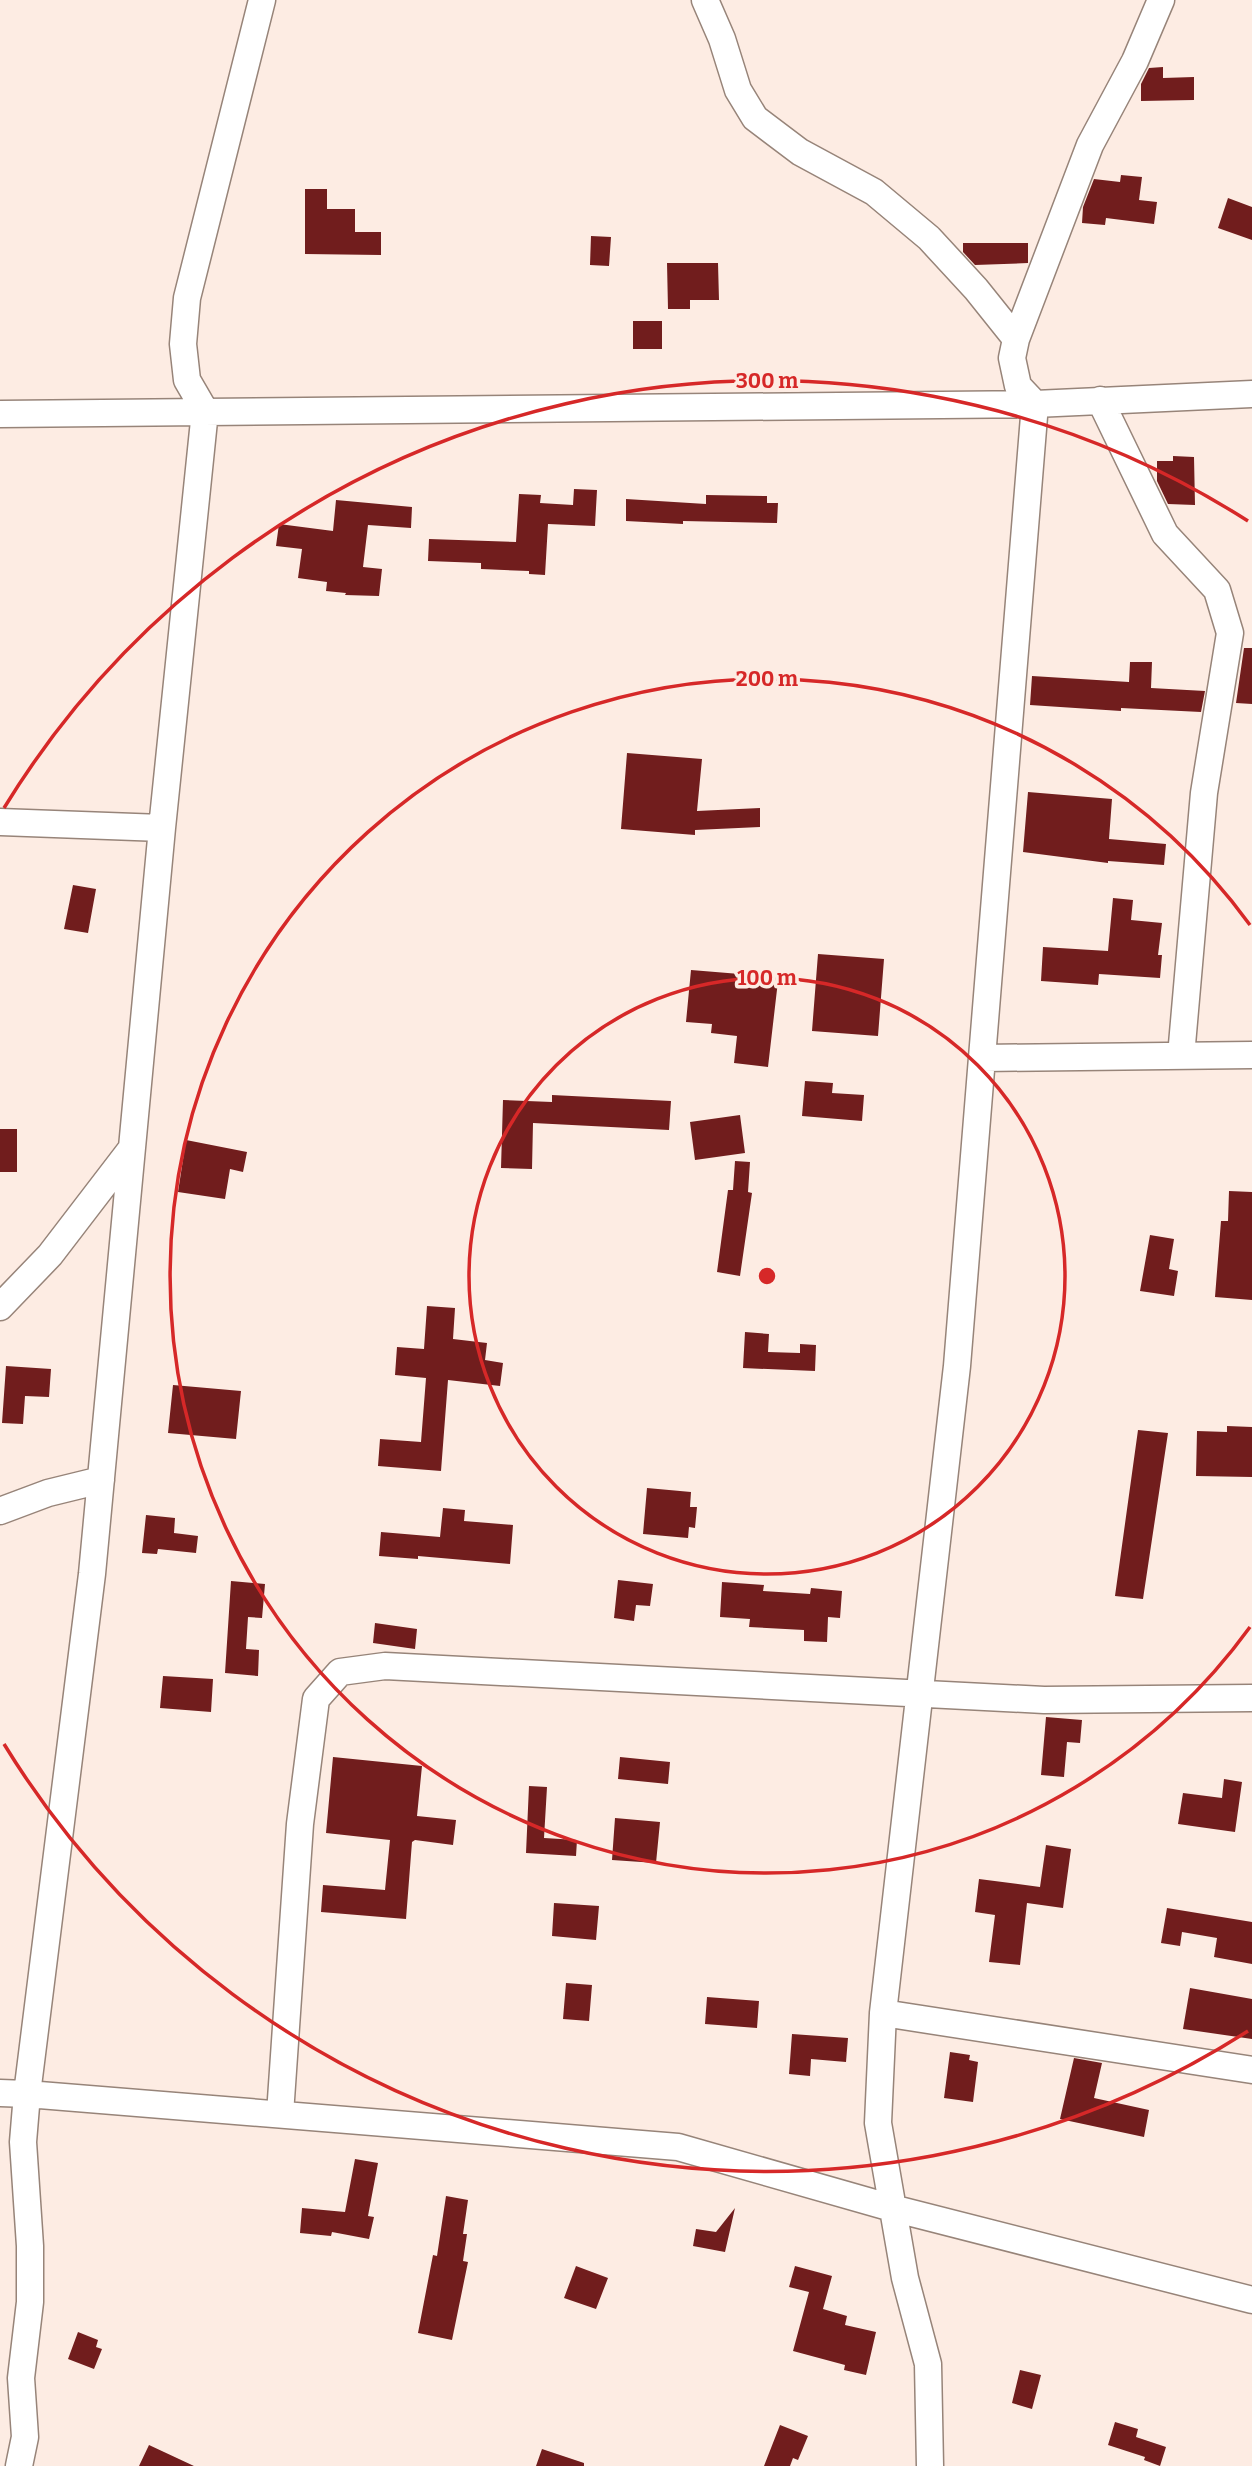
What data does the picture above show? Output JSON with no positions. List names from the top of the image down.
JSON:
{
  "rings": ["300 m", "200 m", "100 m"]
}
